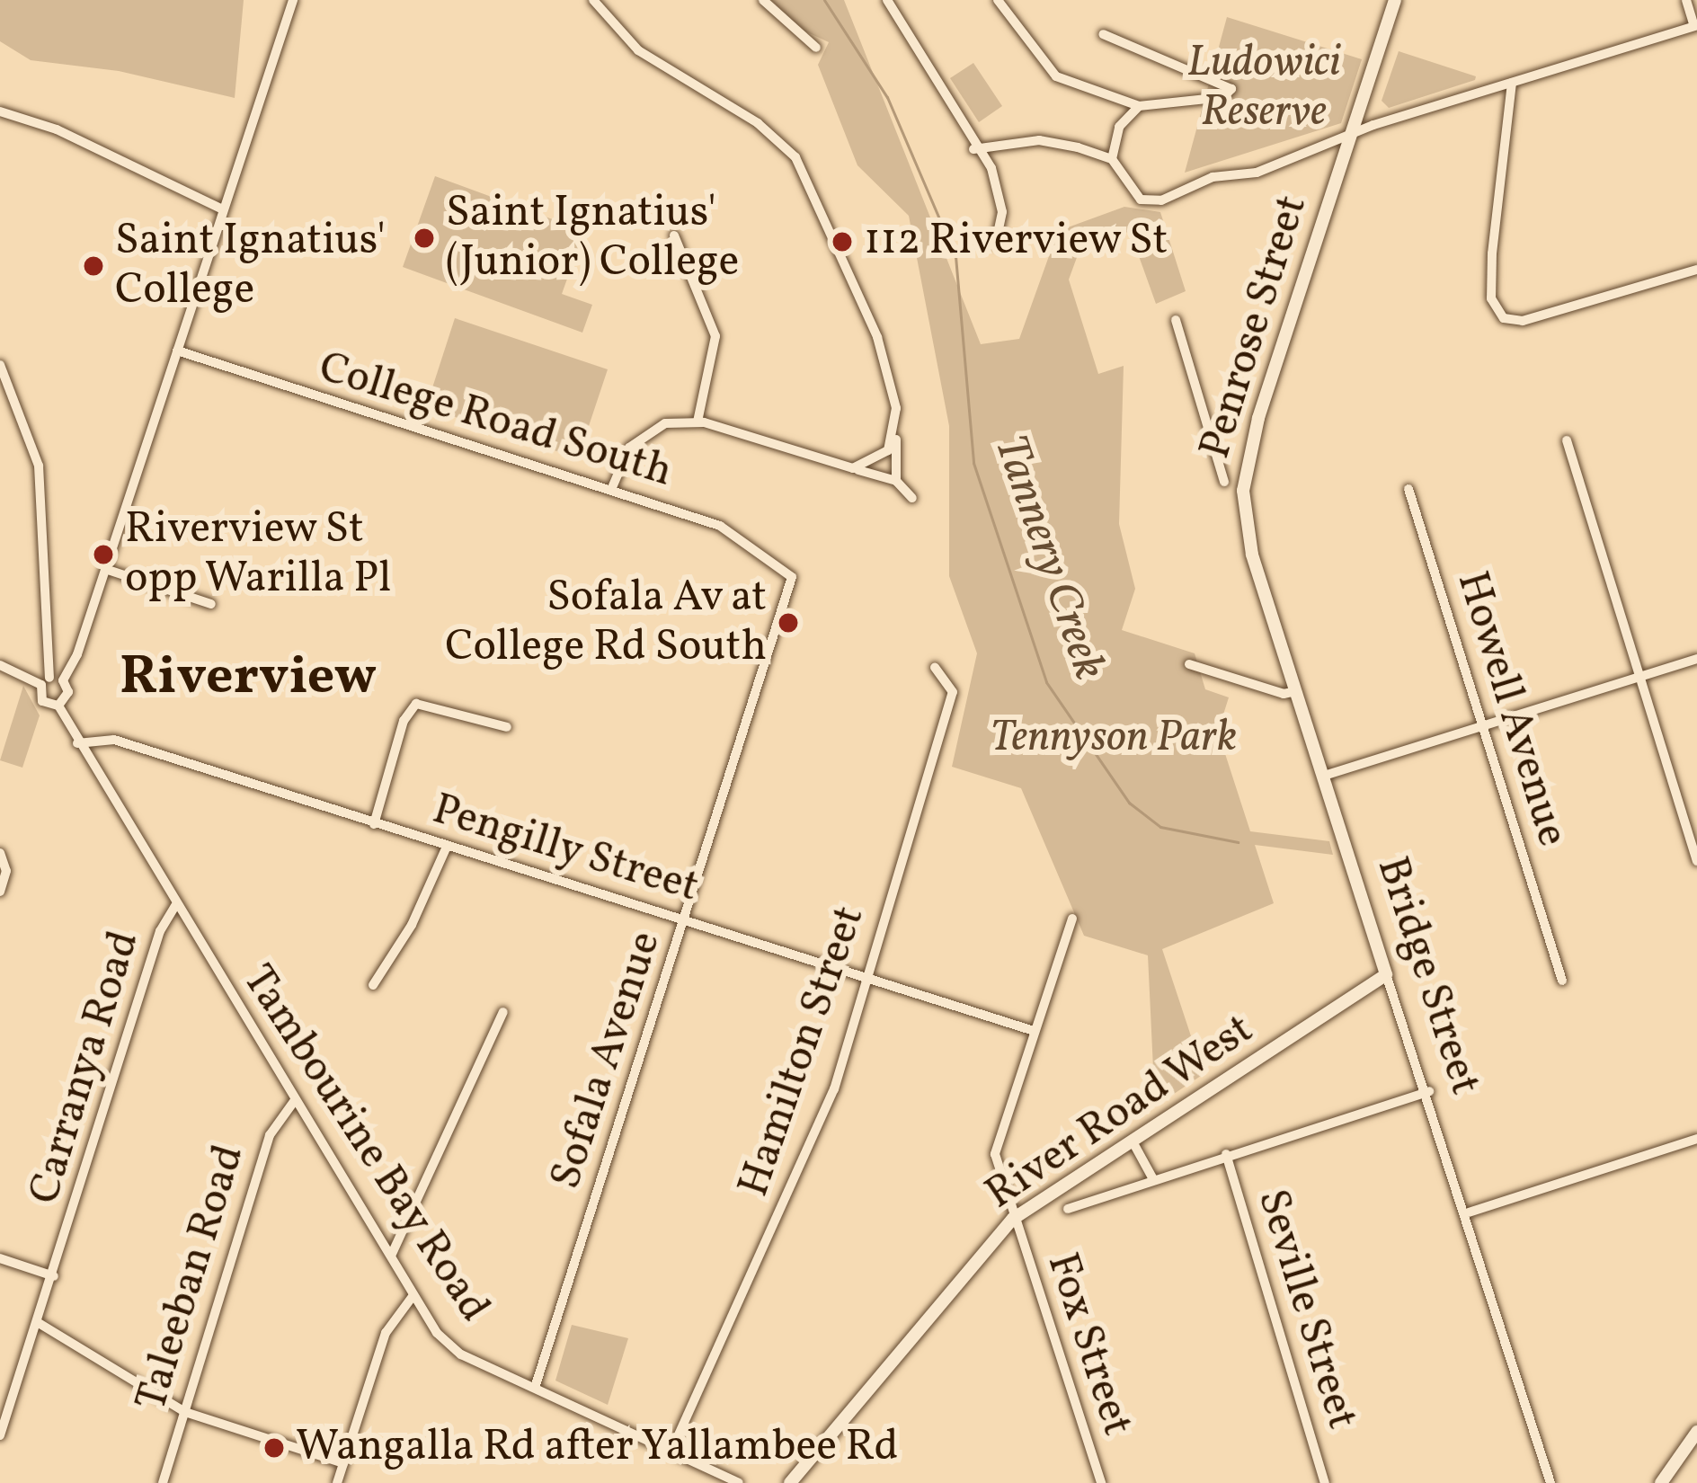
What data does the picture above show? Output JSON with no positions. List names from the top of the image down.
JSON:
{
  "streets": {
    "main road": ["Penrose Street", "Bridge Street", "River Road West"],
    "street": [
      "College Road South",
      "Howell Avenue",
      "Pengilly Street",
      "Hamilton Street",
      "Sofala Avenue",
      "Carranya Road",
      "Tambourine Bay Road",
      "Taleeban Road",
      "Seville Street",
      "Fox Street"
    ]
  },
  "crossings": [
    ["Penrose Street", "Bridge Street"],
    ["College Road South", "Sofala Avenue"],
    ["Pengilly Street", "Hamilton Street"],
    ["Pengilly Street", "Sofala Avenue"],
    ["Pengilly Street", "Tambourine Bay Road"],
    ["Pengilly Street", "Fox Street"],
    ["Bridge Street", "River Road West"],
    ["Hamilton Street", "Tambourine Bay Road"],
    ["Sofala Avenue", "Tambourine Bay Road"],
    ["Carranya Road", "Tambourine Bay Road"],
    ["River Road West", "Fox Street"],
    ["Tambourine Bay Road", "Taleeban Road"]
  ],
  "districts": ["Riverview"],
  "water": ["Tannery Creek"],
  "parks": ["Ludowici Reserve", "Tennyson Park"],
  "places": [
    "Saint Ignatius' (Junior) College",
    "112 Riverview St",
    "Saint Ignatius' College",
    "Riverview St opp Warilla Pl",
    "Sofala Av at College Rd South",
    "Wangalla Rd after Yallambee Rd"
  ]
}
